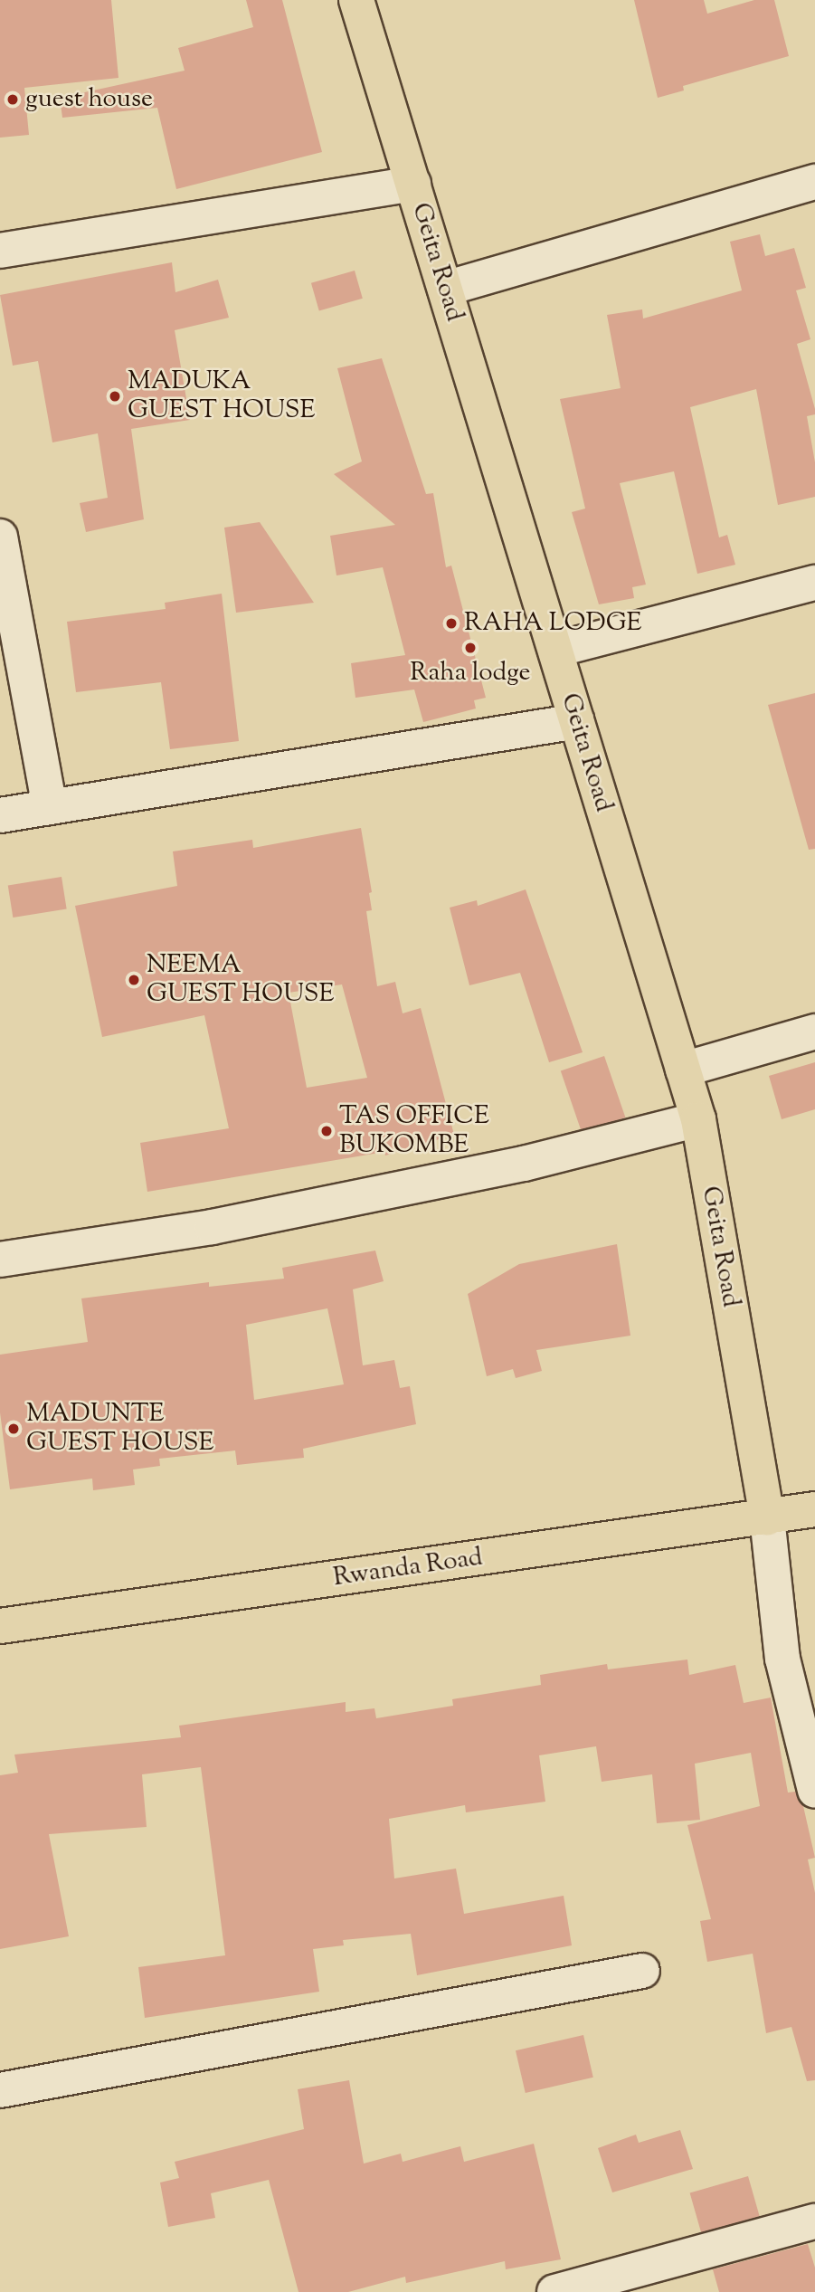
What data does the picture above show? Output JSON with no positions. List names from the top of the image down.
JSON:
{
  "streets": {
    "main road": ["Geita Road", "Rwanda Road"]
  },
  "crossings": [
    ["Geita Road", "Rwanda Road"]
  ],
  "places": [
    "guest house",
    "MADUKA GUEST HOUSE",
    "RAHA LODGE",
    "Raha lodge",
    "NEEMA GUEST HOUSE",
    "TAS OFFICE BUKOMBE",
    "MADUNTE GUEST HOUSE"
  ]
}
